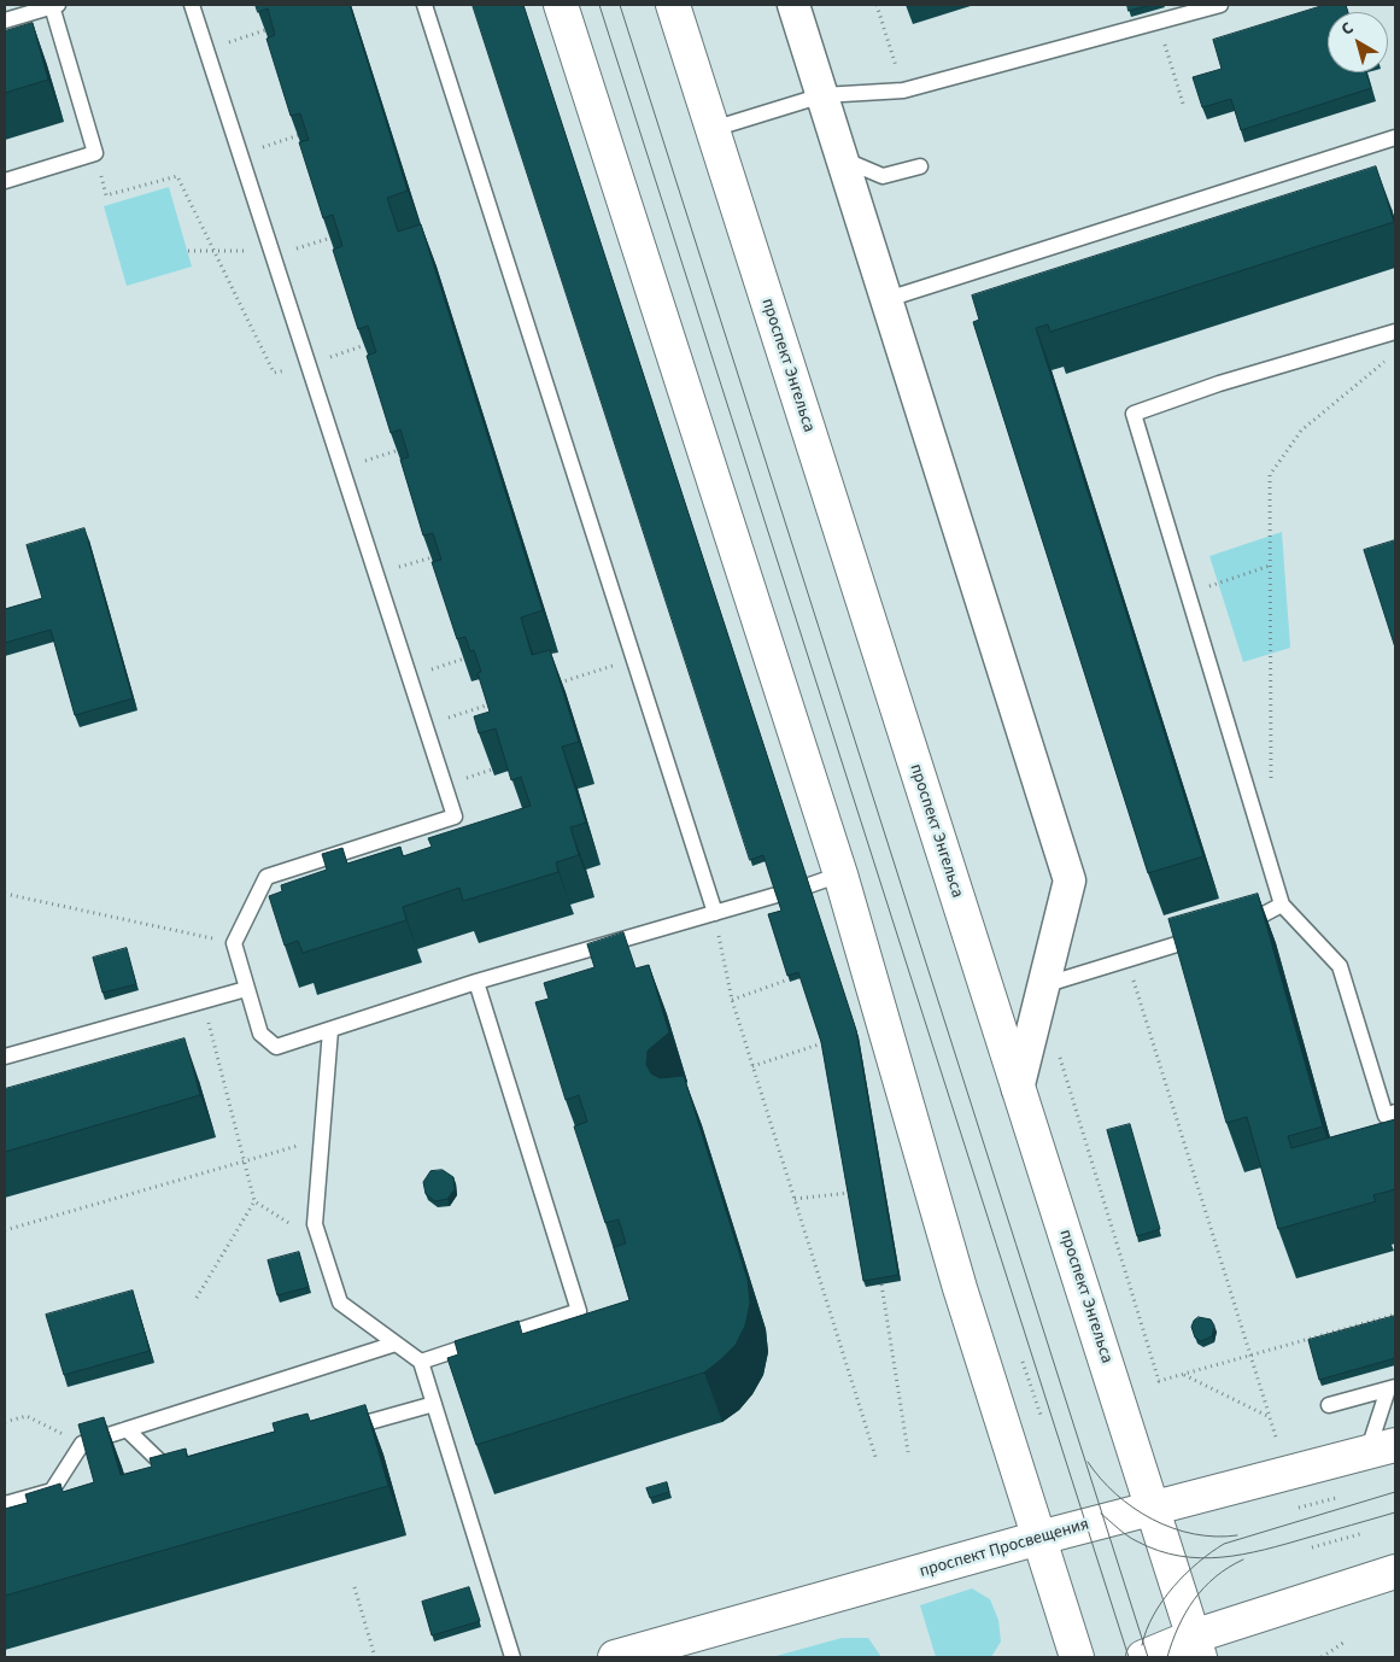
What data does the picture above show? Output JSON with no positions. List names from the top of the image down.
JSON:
{
  "streets": {
    "main road": ["проспект Энгельса", "проспект Просвещения"]
  },
  "crossings": [
    ["проспект Энгельса", "проспект Просвещения"]
  ],
  "north": "top left"
}
